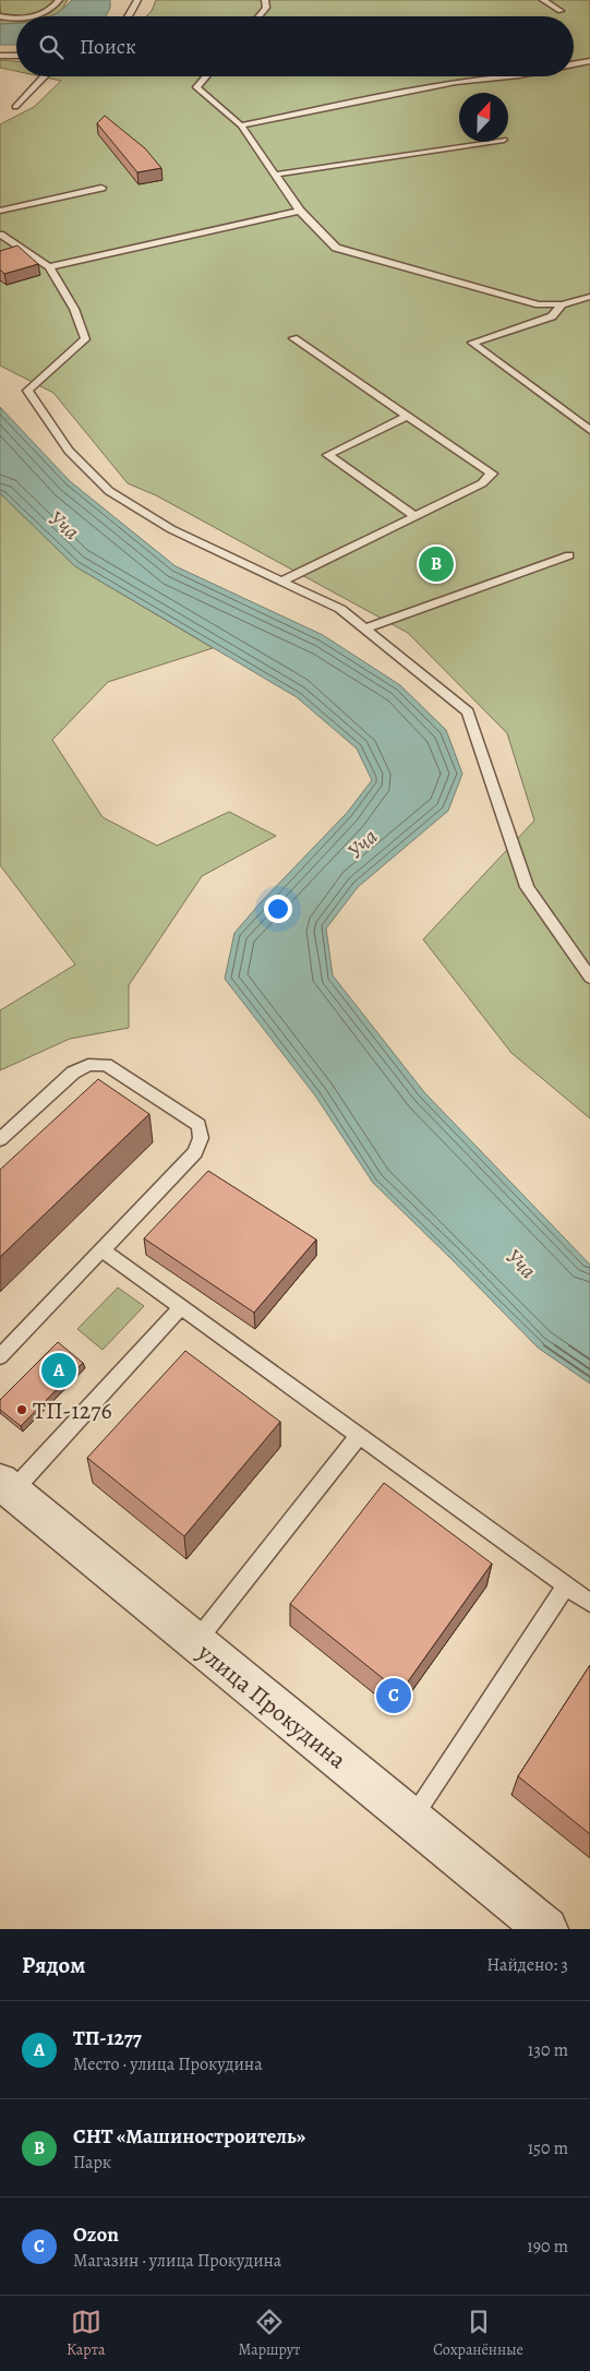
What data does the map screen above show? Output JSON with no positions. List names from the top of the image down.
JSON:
{
  "streets": {
    "street": ["улица Прокудина"]
  },
  "water": ["Уча"],
  "places": ["ТП-1276"],
  "north": "top",
  "page": {
    "search": "Поиск",
    "pins": ["B", "A", "C"],
    "heading": ["Рядом", "Найдено: 3"],
    "list": [
      {
        "mark": "A",
        "name": "ТП-1277",
        "note": "Место · улица Прокудина",
        "value": "130 m"
      },
      {
        "mark": "B",
        "name": "СНТ «Машиностроитель»",
        "note": "Парк",
        "value": "150 m"
      },
      {
        "mark": "C",
        "name": "Ozon",
        "note": "Магазин · улица Прокудина",
        "value": "190 m"
      }
    ],
    "nav": ["Карта", "Маршрут", "Сохранённые"]
  }
}
